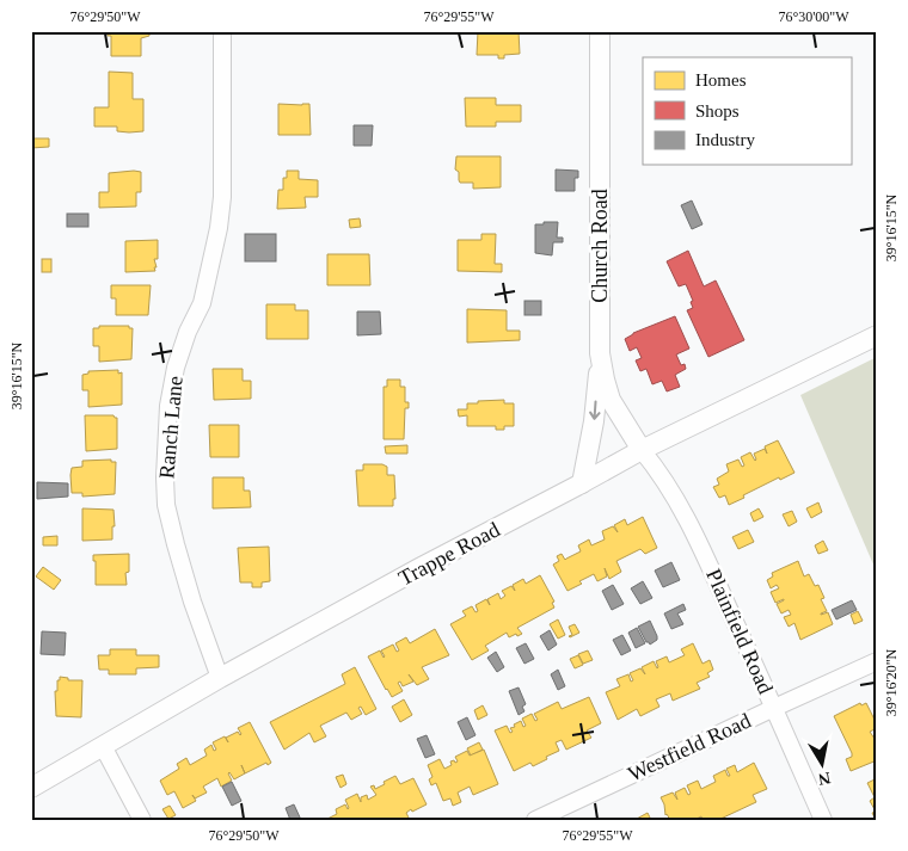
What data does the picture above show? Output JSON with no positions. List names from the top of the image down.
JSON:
{
  "streets": {
    "street": [
      "Church Road",
      "Ranch Lane",
      "Trappe Road",
      "Plainfield Road",
      "Westfield Road"
    ]
  },
  "crossings": [
    ["Church Road", "Trappe Road"],
    ["Church Road", "Plainfield Road"],
    ["Ranch Lane", "Trappe Road"],
    ["Trappe Road", "Plainfield Road"],
    ["Plainfield Road", "Westfield Road"]
  ],
  "legend": ["Homes", "Shops", "Industry"],
  "north": "bottom",
  "coordinates": [
    "76°29'50\"W",
    "76°29'55\"W",
    "76°30'00\"W",
    "39°16'15\"N",
    "39°16'20\"N"
  ]
}
